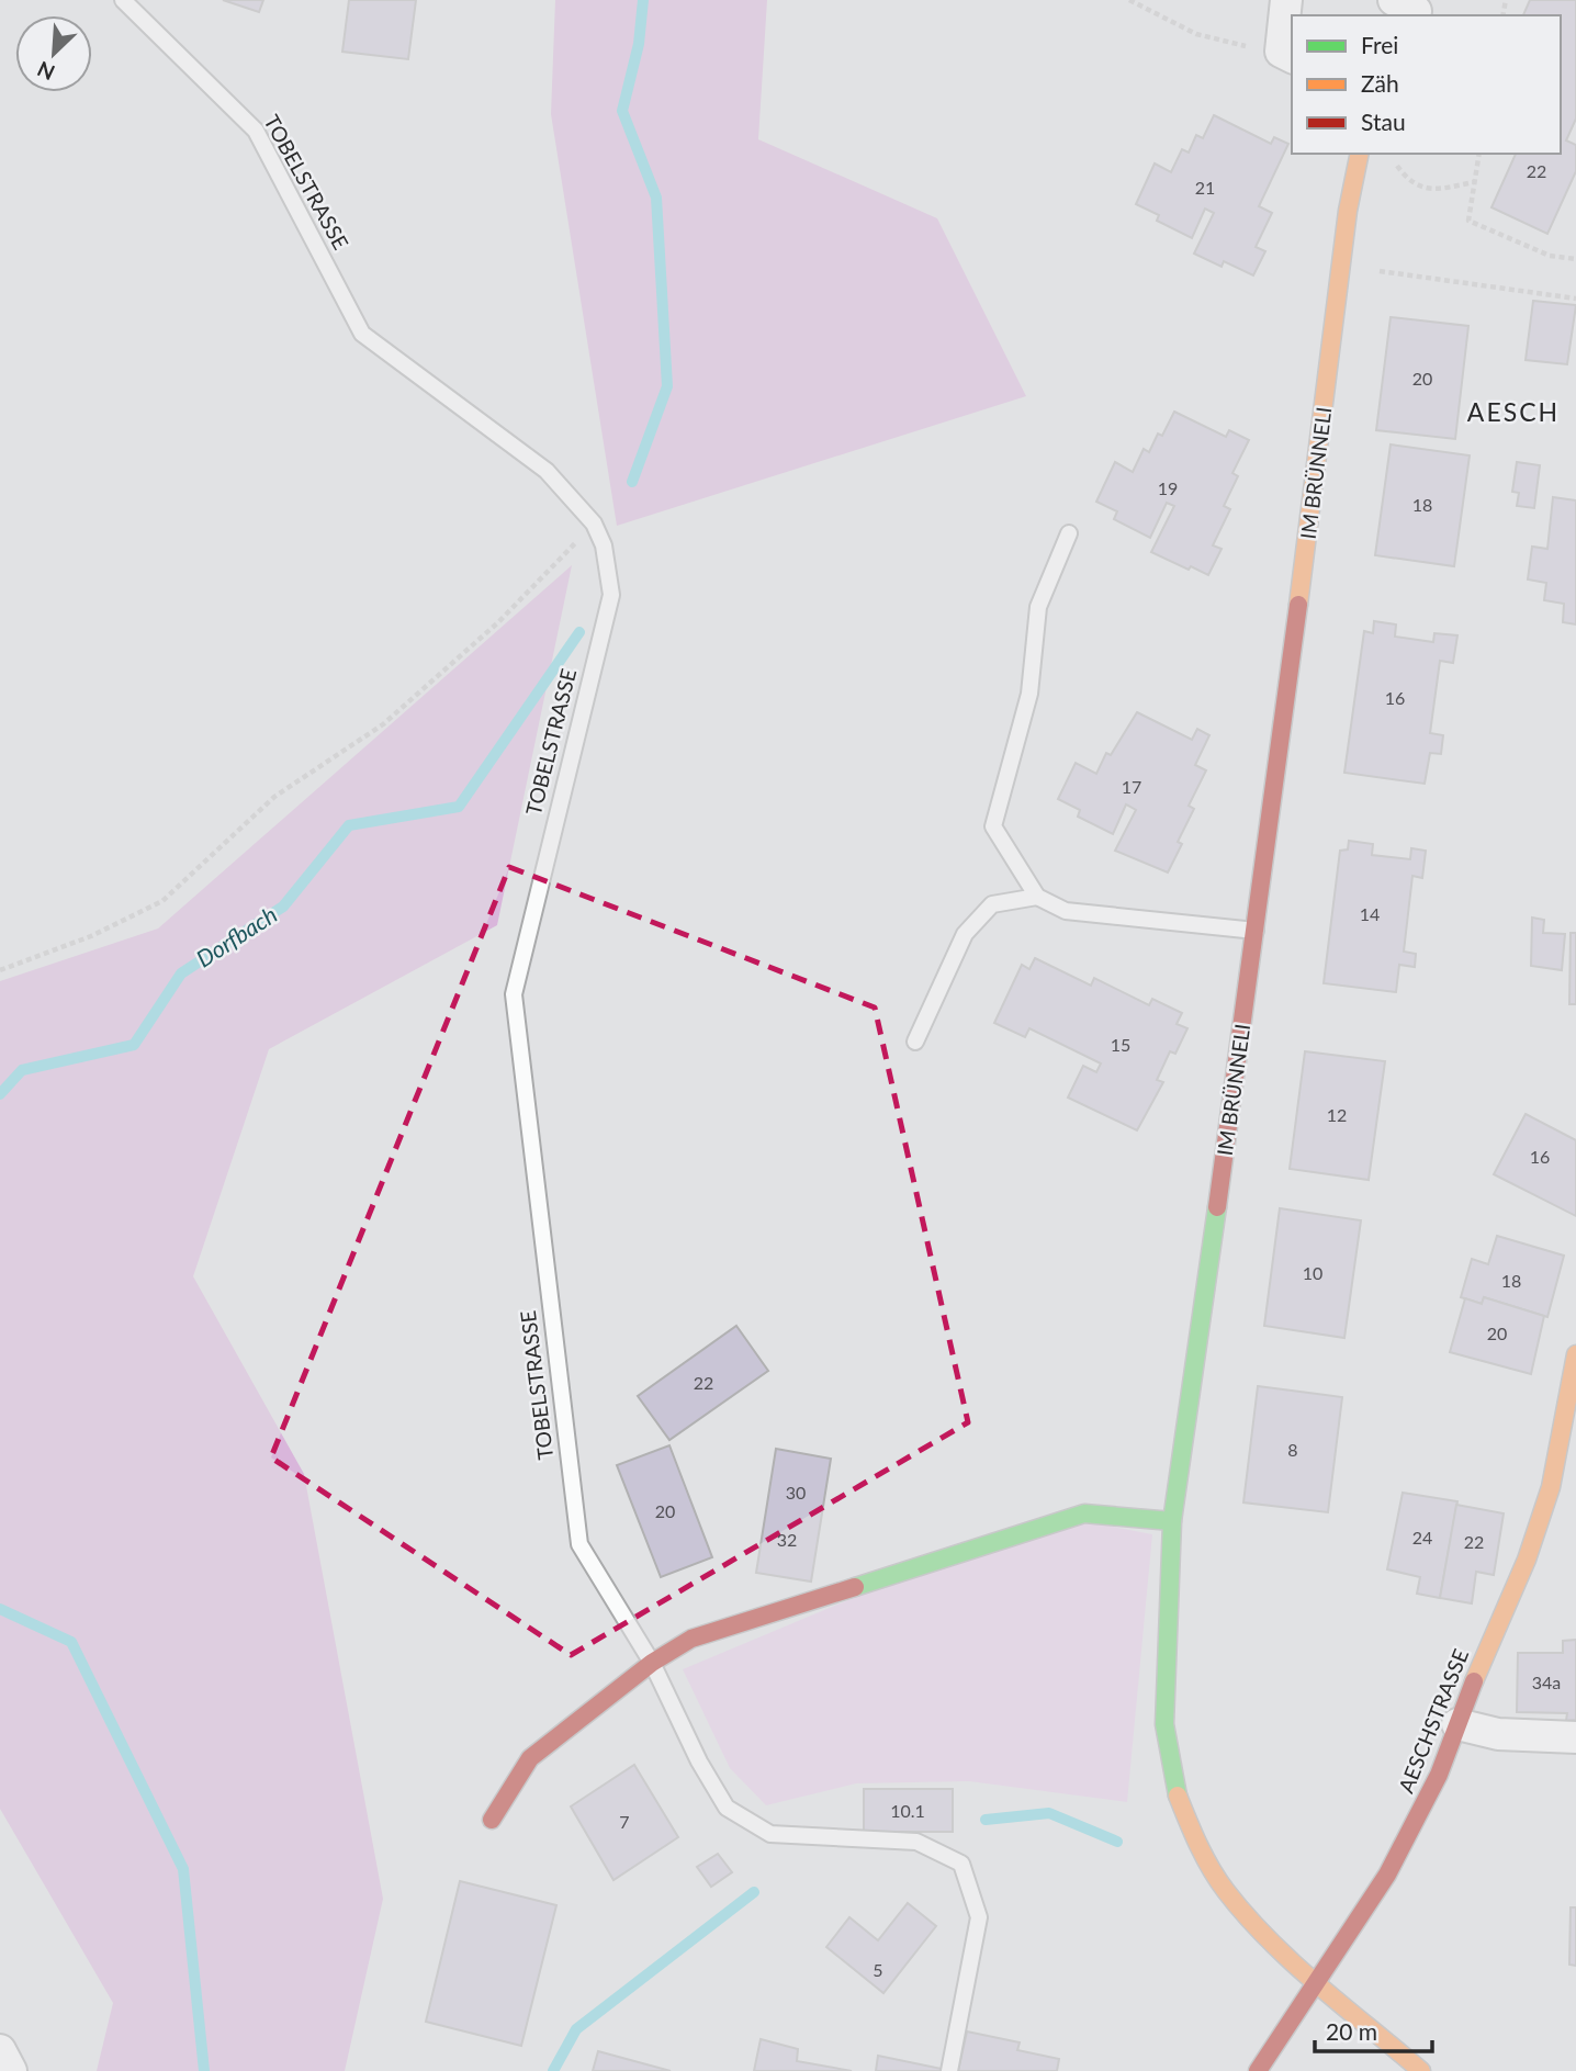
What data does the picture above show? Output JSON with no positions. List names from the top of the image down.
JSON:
{
  "streets": {
    "street": ["IM BRÜNNELI", "AESCHSTRASSE"],
    "lane": ["TOBELSTRASSE"]
  },
  "crossings": [
    ["IM BRÜNNELI", "AESCHSTRASSE"]
  ],
  "districts": ["AESCH"],
  "water": ["Dorfbach"],
  "house_numbers": [
    "22",
    "21",
    "20",
    "19",
    "18",
    "16",
    "17",
    "14",
    "15",
    "12",
    "16",
    "10",
    "18",
    "20",
    "22",
    "8",
    "30",
    "20",
    "24",
    "32",
    "22",
    "34a",
    "10.1",
    "7",
    "5"
  ],
  "legend": ["Frei", "Zäh", "Stau"],
  "scale_bar": "20 m",
  "north": "bottom left"
}
